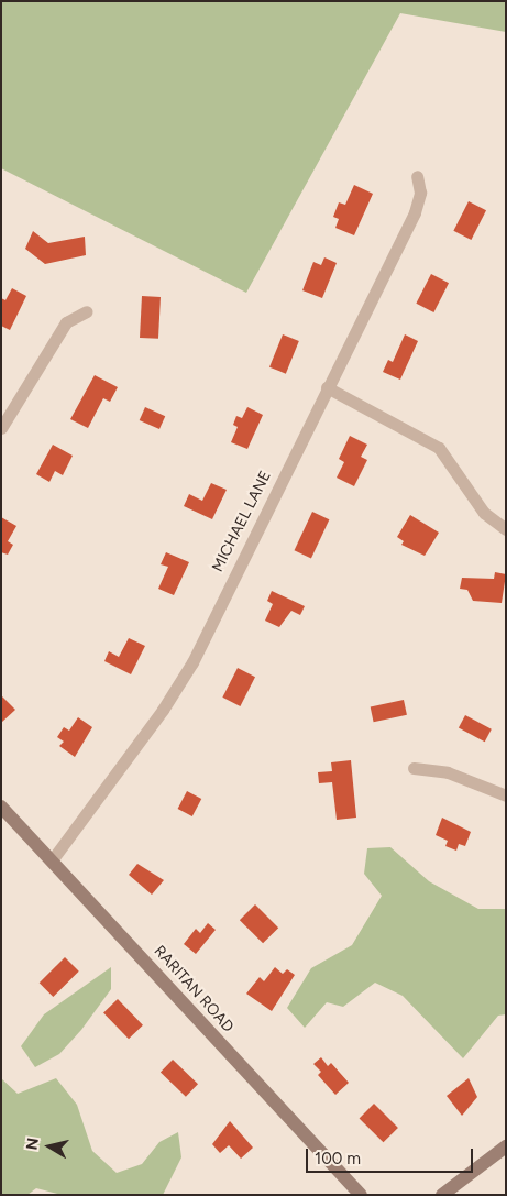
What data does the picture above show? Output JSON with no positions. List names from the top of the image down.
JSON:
{
  "streets": {
    "street": ["MICHAEL LANE", "RARITAN ROAD"]
  },
  "crossings": [
    ["MICHAEL LANE", "RARITAN ROAD"]
  ],
  "scale_bar": "100 m",
  "north": "left"
}
